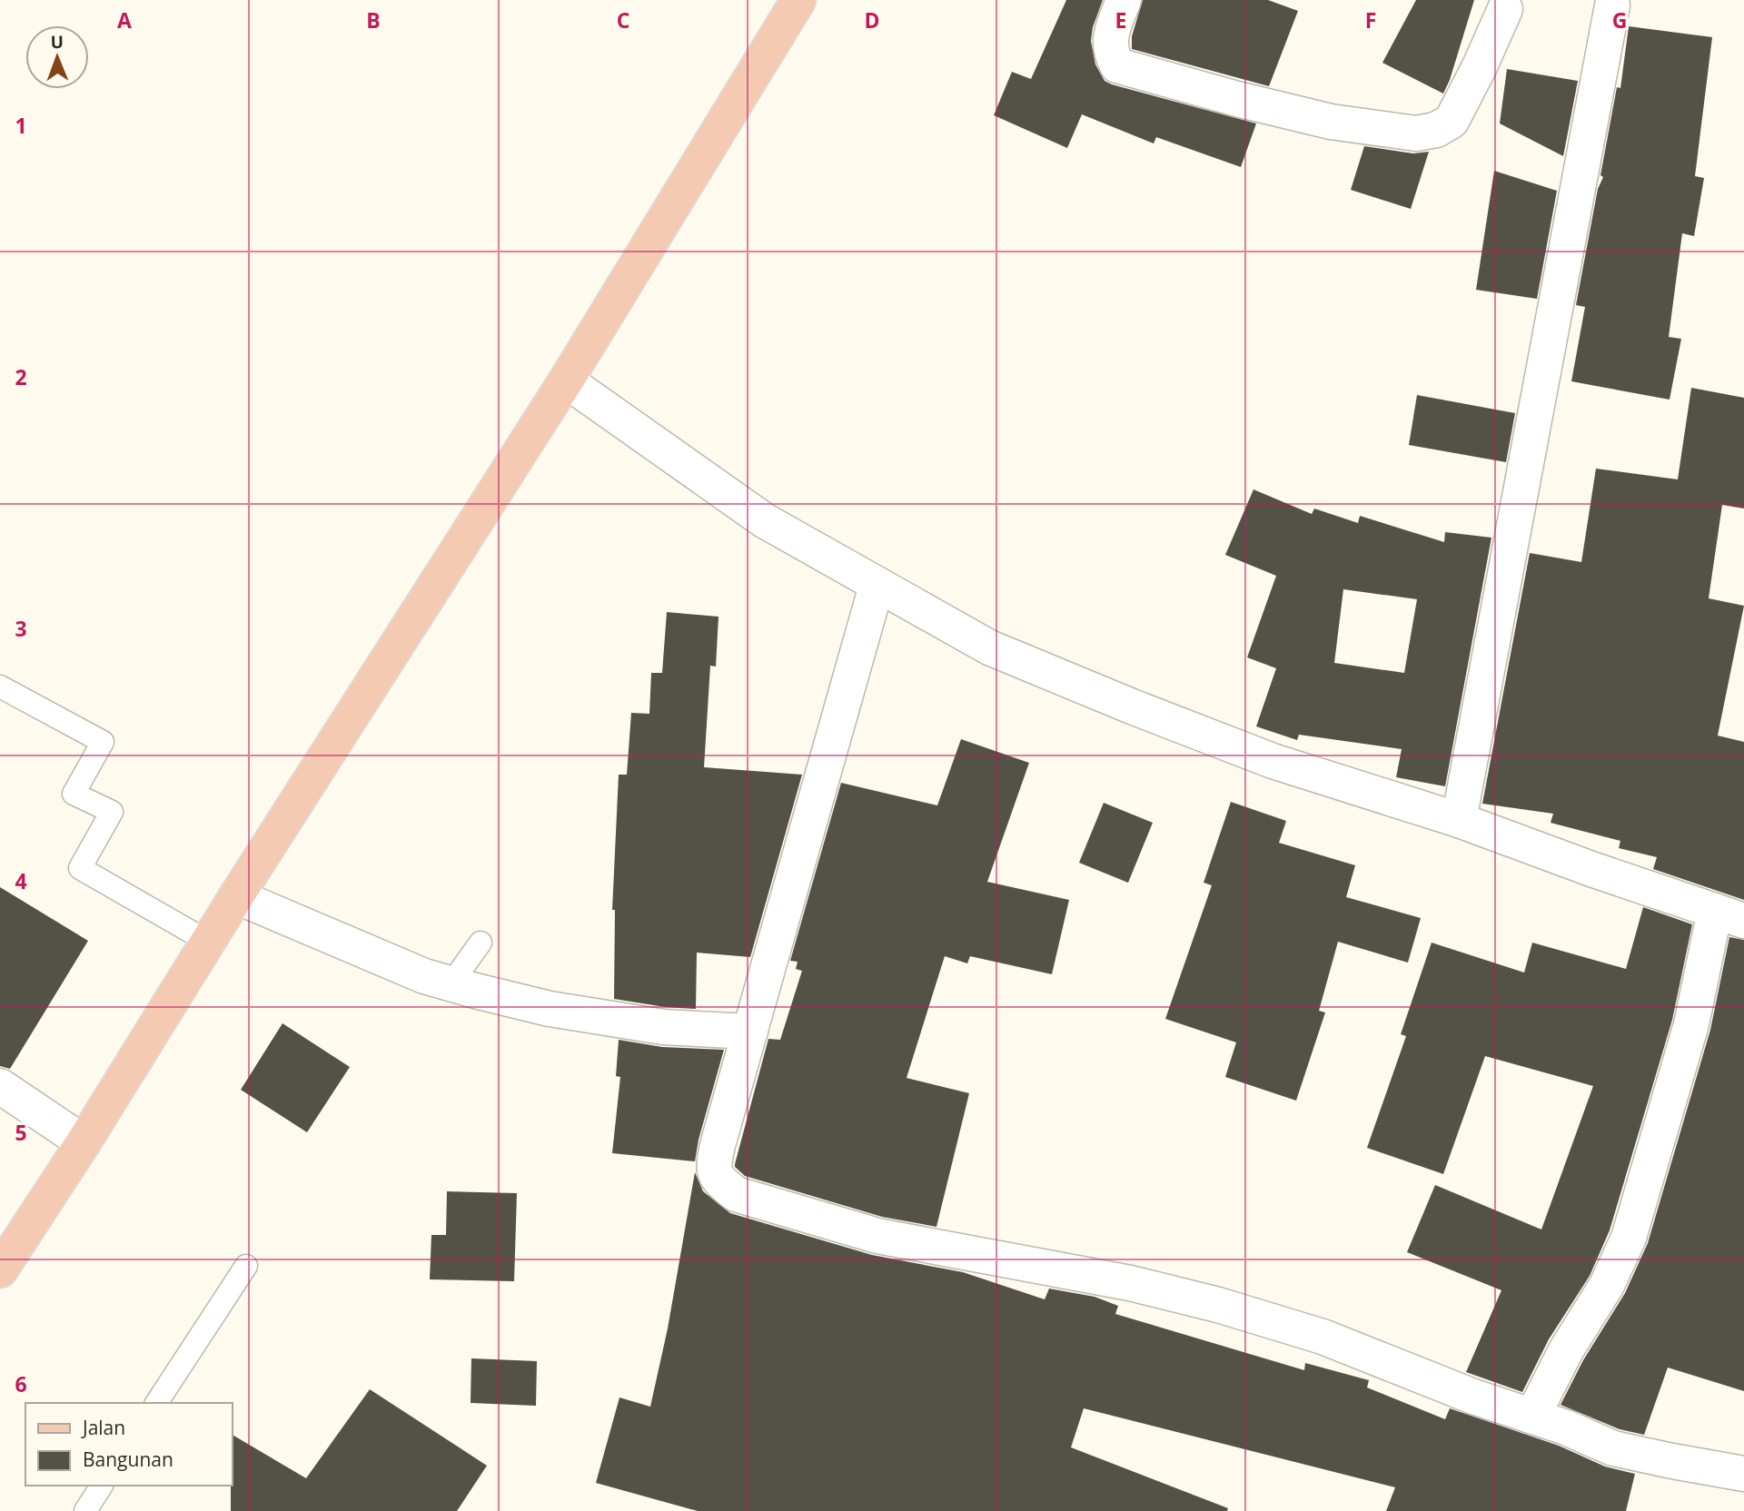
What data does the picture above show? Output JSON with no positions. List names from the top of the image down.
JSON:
{
  "legend": ["Jalan", "Bangunan"],
  "north": "top",
  "grid": {
    "columns": [
      "A",
      "B",
      "C",
      "D",
      "E",
      "F",
      "G"
    ],
    "rows": [
      "1",
      "2",
      "3",
      "4",
      "5",
      "6"
    ]
  }
}
